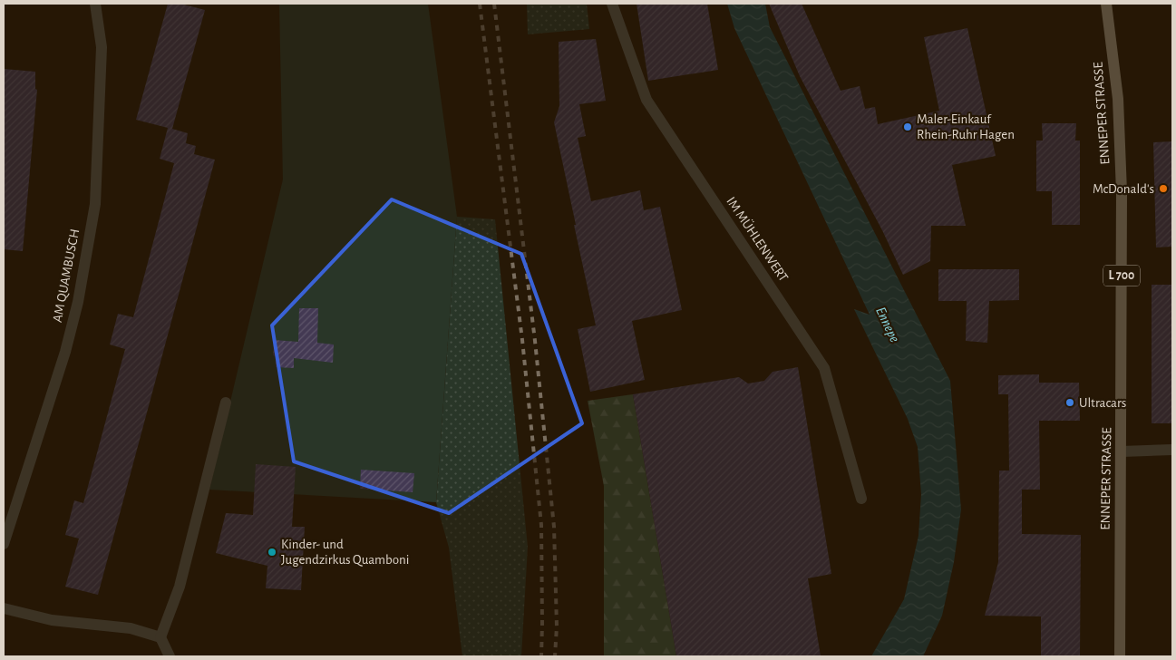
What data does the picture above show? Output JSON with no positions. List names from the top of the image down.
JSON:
{
  "streets": {
    "main road": ["ENNEPER STRASSE", "L 700"],
    "street": ["IM MÜHLENWERT", "AM QUAMBUSCH"]
  },
  "water": ["Ennepe"],
  "places": [
    "Maler-Einkauf Rhein-Ruhr Hagen",
    "McDonald's",
    "Ultracars",
    "Kinder- und Jugendzirkus Quamboni"
  ]
}
